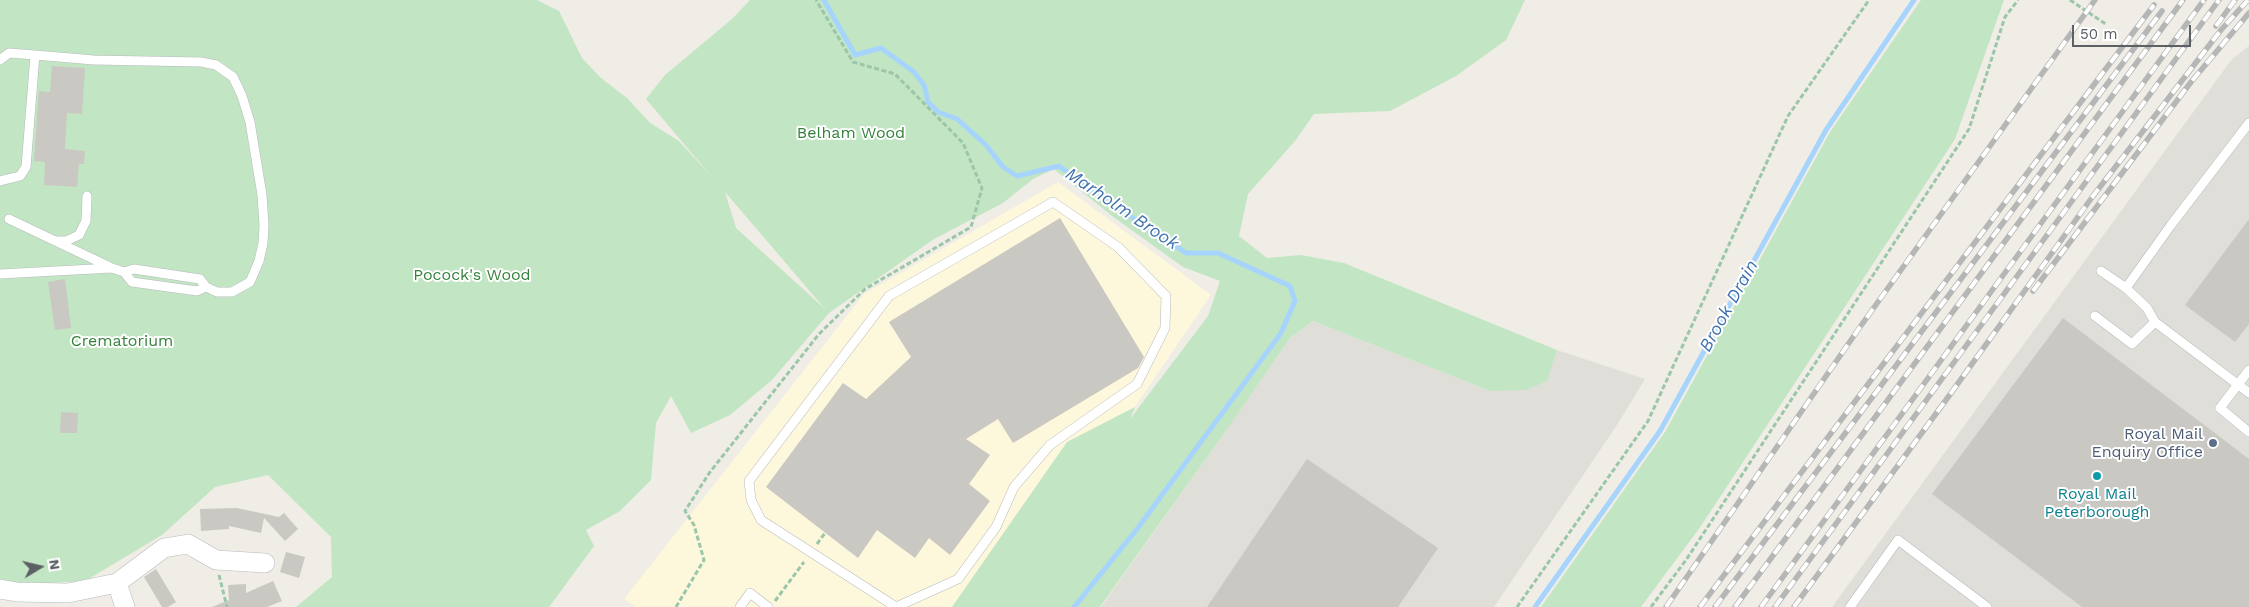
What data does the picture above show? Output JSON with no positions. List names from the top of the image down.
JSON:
{
  "water": ["Marholm Brook", "Brook Drain"],
  "parks": ["Belham Wood", "Pocock's Wood", "Crematorium"],
  "places": ["Royal Mail Enquiry Office", "Royal Mail Peterborough"],
  "scale_bar": "50 m",
  "north": "right"
}
